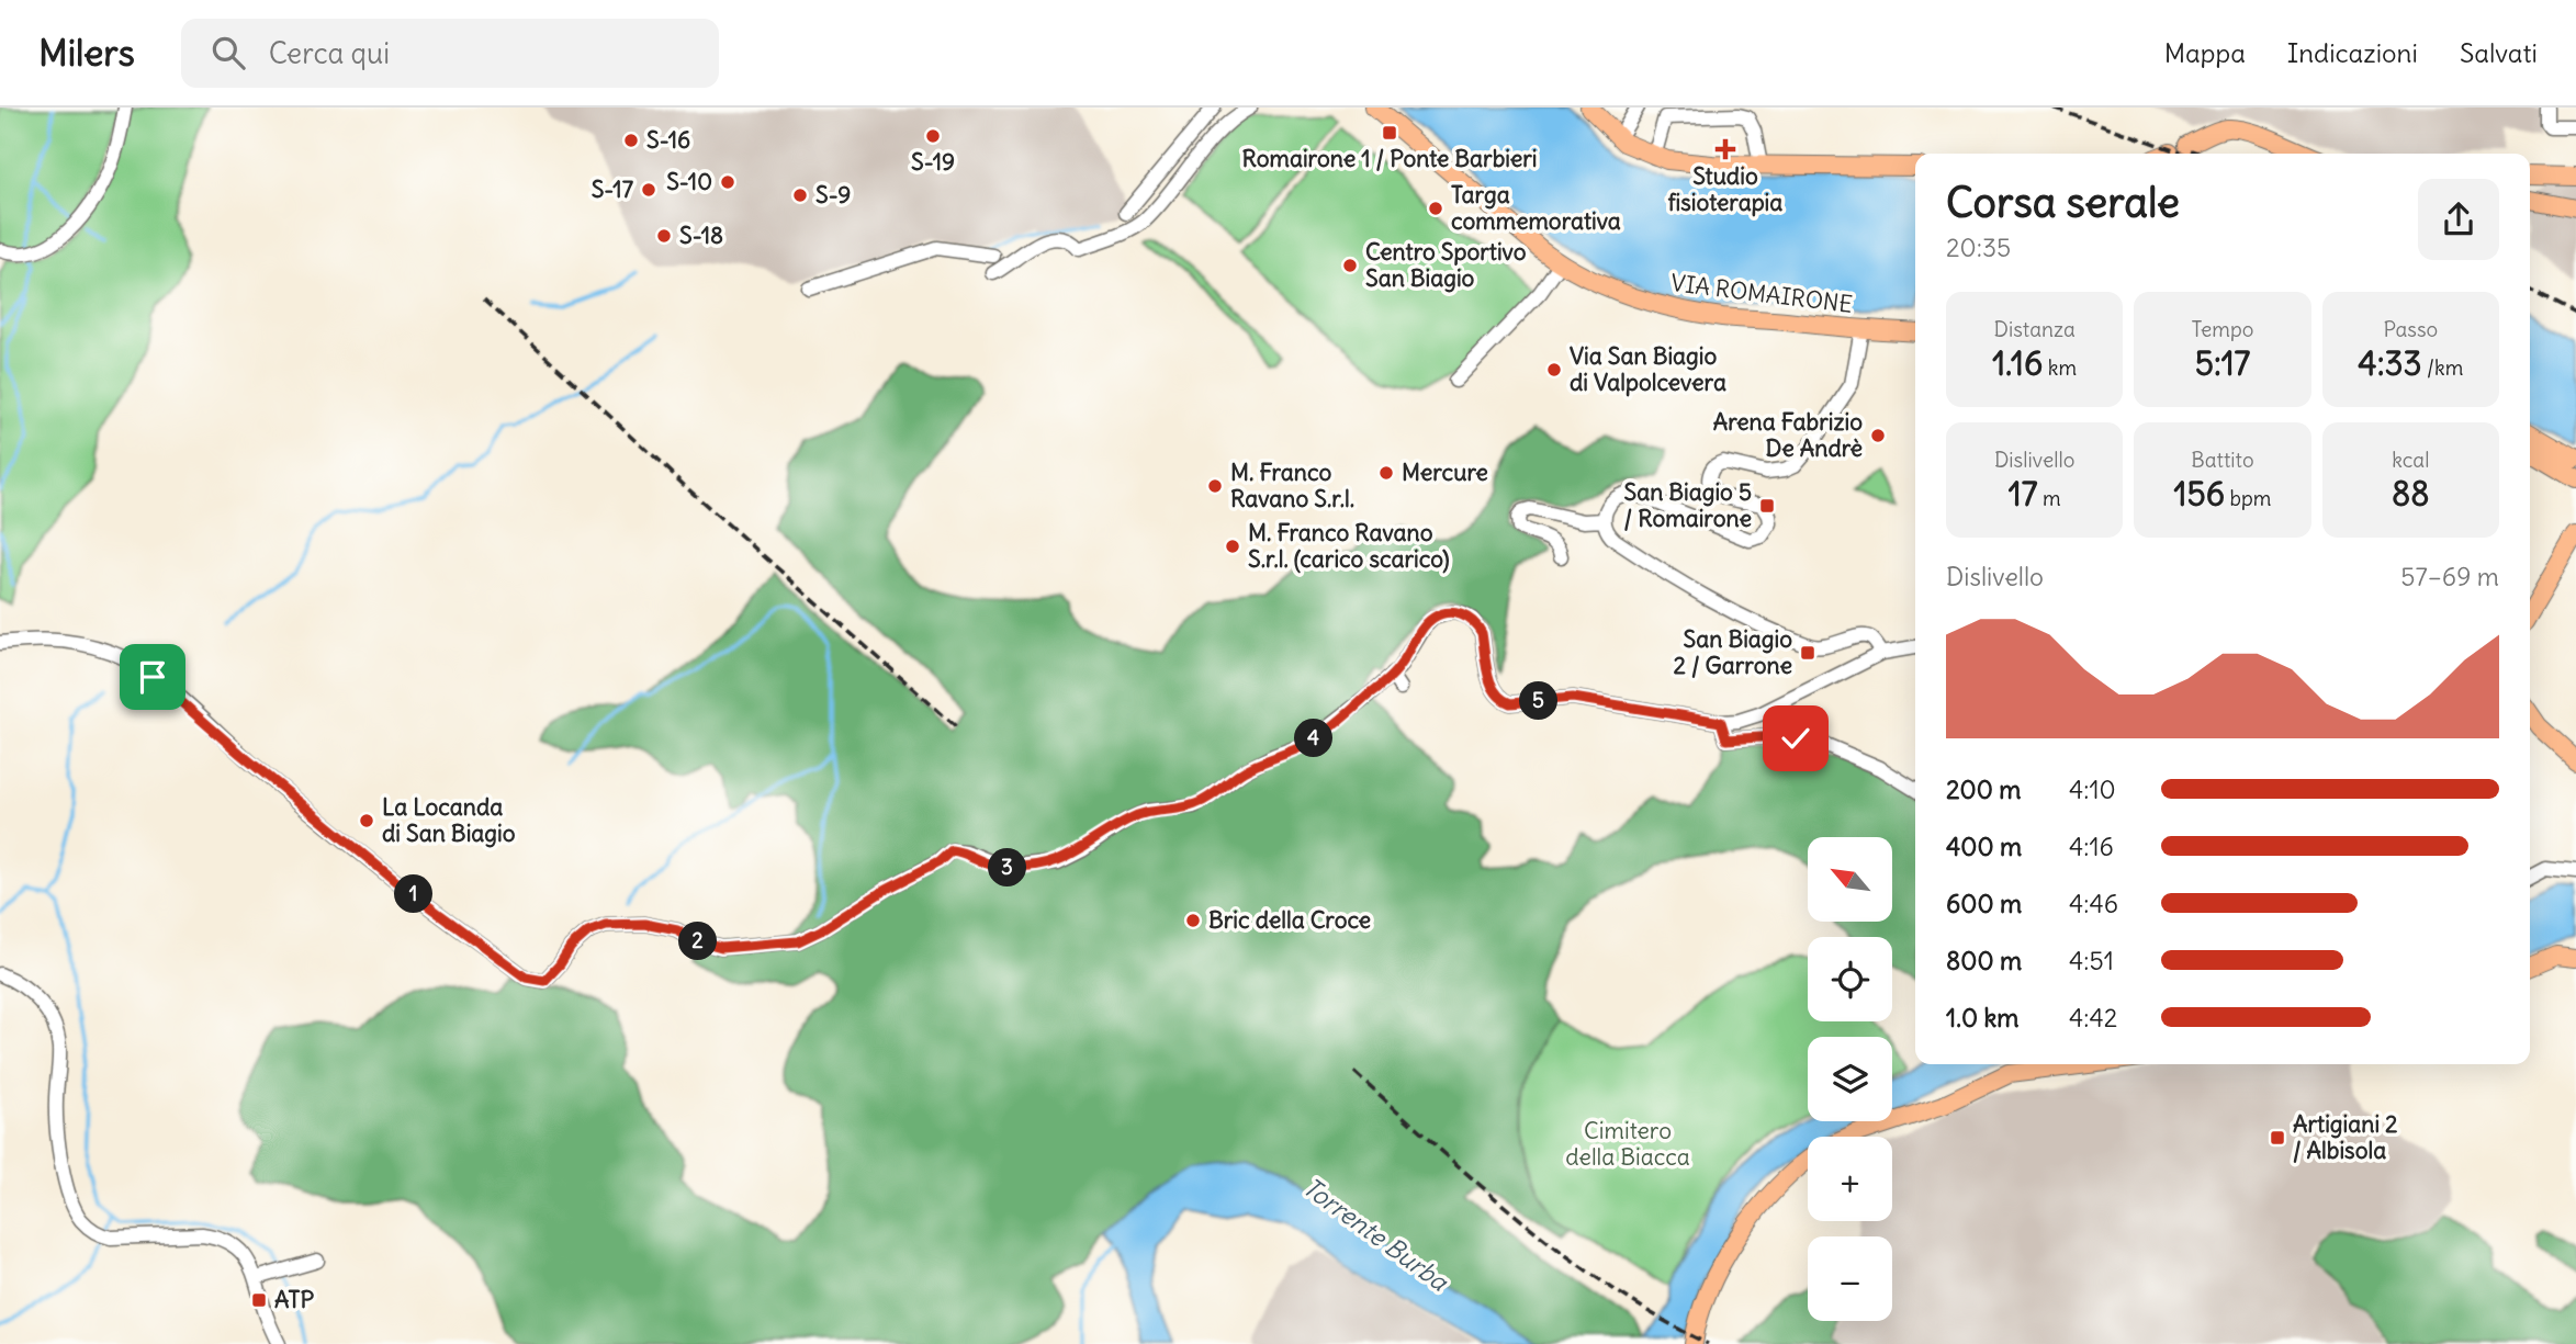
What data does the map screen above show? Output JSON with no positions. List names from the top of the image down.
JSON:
{
  "streets": {
    "main road": ["VIA ROMAIRONE"]
  },
  "water": ["Torrente Burba"],
  "parks": ["Cimitero della Biacca"],
  "places": {
    "transit": [
      "Romairone 1 / Ponte Barbieri",
      "San Biagio 5 / Romairone",
      "San Biagio 2 / Garrone",
      "Artigiani 2 / Albisola",
      "ATP"
    ],
    "other": [
      "S-19",
      "S-16",
      "S-10",
      "S-17",
      "S-9",
      "Targa commemorativa",
      "S-18",
      "Centro Sportivo San Biagio",
      "Via San Biagio di Valpolcevera",
      "Arena Fabrizio De Andrè",
      "Mercure",
      "M. Franco Ravano S.r.l.",
      "M. Franco Ravano S.r.l. (carico scarico)",
      "La Locanda di San Biagio",
      "Bric della Croce"
    ],
    "health": ["Studio fisioterapia"]
  },
  "north": "top left",
  "page": {
    "header": "Milers",
    "search": "Cerca qui",
    "nav": ["Mappa", "Indicazioni", "Salvati"],
    "heading": ["Corsa serale", "20:35"],
    "stats": [
      ["Distanza", "1.16 km"],
      ["Tempo", "5:17"],
      ["Passo", "4:33 /km"],
      ["Dislivello", "17 m"],
      ["Battito", "156 bpm"],
      ["kcal", "88"]
    ],
    "chart": ["Dislivello", "57–69 m"],
    "pins": [
      "5",
      "4",
      "3",
      "1",
      "2"
    ],
    "list": [
      {
        "name": "200 m",
        "note": "4:10"
      },
      {
        "name": "400 m",
        "note": "4:16"
      },
      {
        "name": "600 m",
        "note": "4:46"
      },
      {
        "name": "800 m",
        "note": "4:51"
      },
      {
        "name": "1.0 km",
        "note": "4:42"
      }
    ],
    "map_buttons": ["+", "−"]
  }
}
